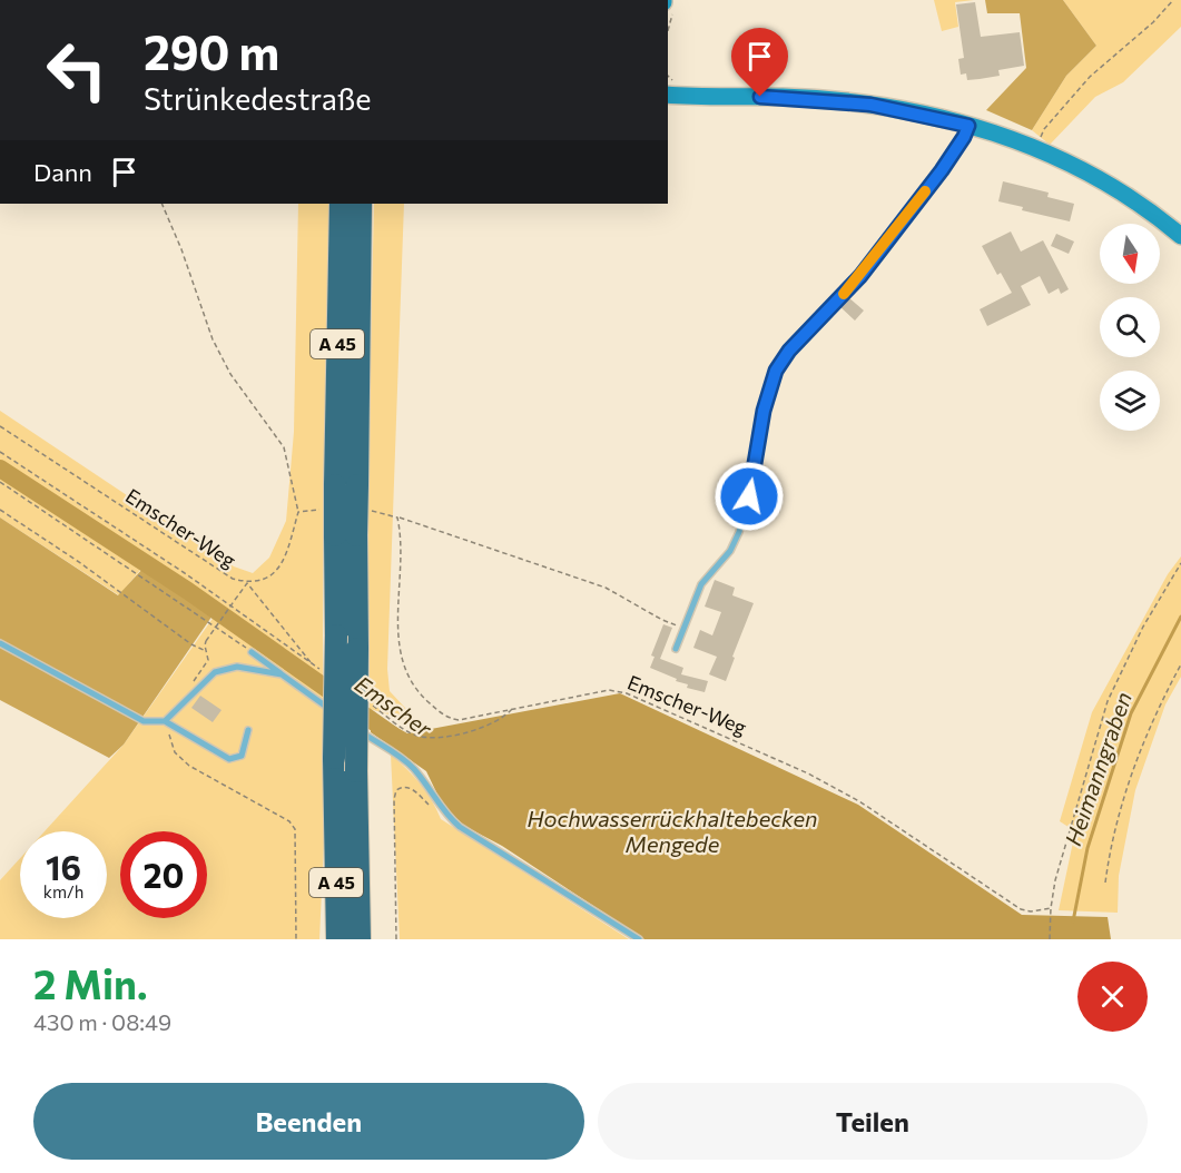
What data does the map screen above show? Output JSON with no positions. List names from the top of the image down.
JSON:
{
  "streets": {
    "highway": ["A 45"],
    "path": ["Emscher-Weg"]
  },
  "water": ["Emscher", "Heimanngraben", "Hochwasserrückhaltebecken Mengede"],
  "north": "bottom",
  "page": {
    "turn": ["290 m", "Strünkedestraße"],
    "then": "Dann",
    "speed": "16 km/h",
    "limit": "20",
    "heading": ["2 Min.", "430 m · 08:49"],
    "buttons": ["Beenden", "Teilen"]
  }
}
